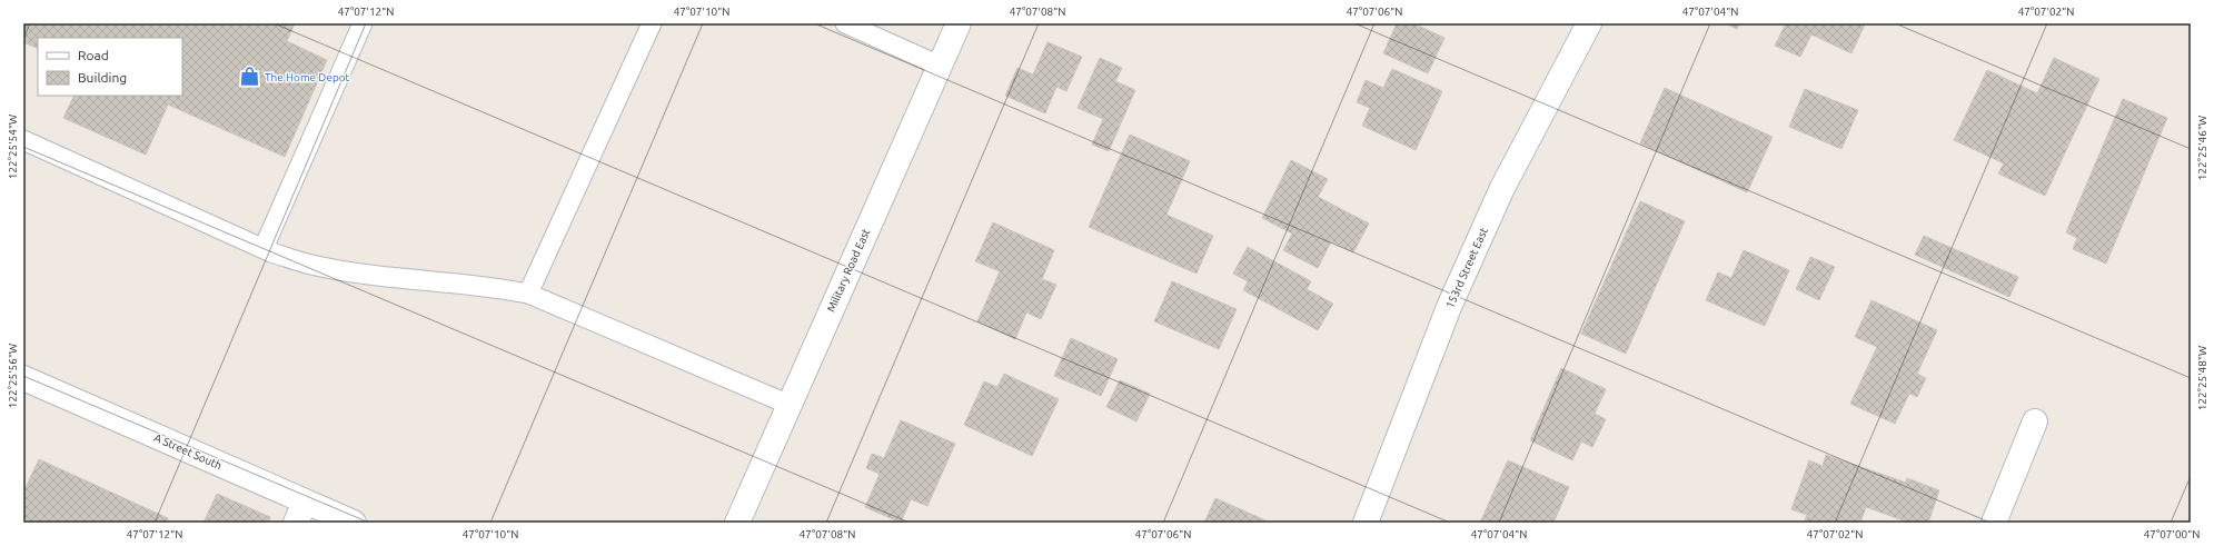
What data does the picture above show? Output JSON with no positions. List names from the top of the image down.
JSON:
{
  "streets": {
    "street": ["153rd Street East", "Military Road East", "A Street South"]
  },
  "places": {
    "shop": ["The Home Depot"]
  },
  "legend": ["Road", "Building"],
  "coordinates": [
    "47°07'12\"N",
    "47°07'10\"N",
    "47°07'08\"N",
    "47°07'06\"N",
    "47°07'04\"N",
    "47°07'02\"N",
    "122°25'54\"W",
    "122°25'46\"W",
    "122°25'56\"W",
    "122°25'48\"W",
    "47°07'00\"N"
  ]
}
